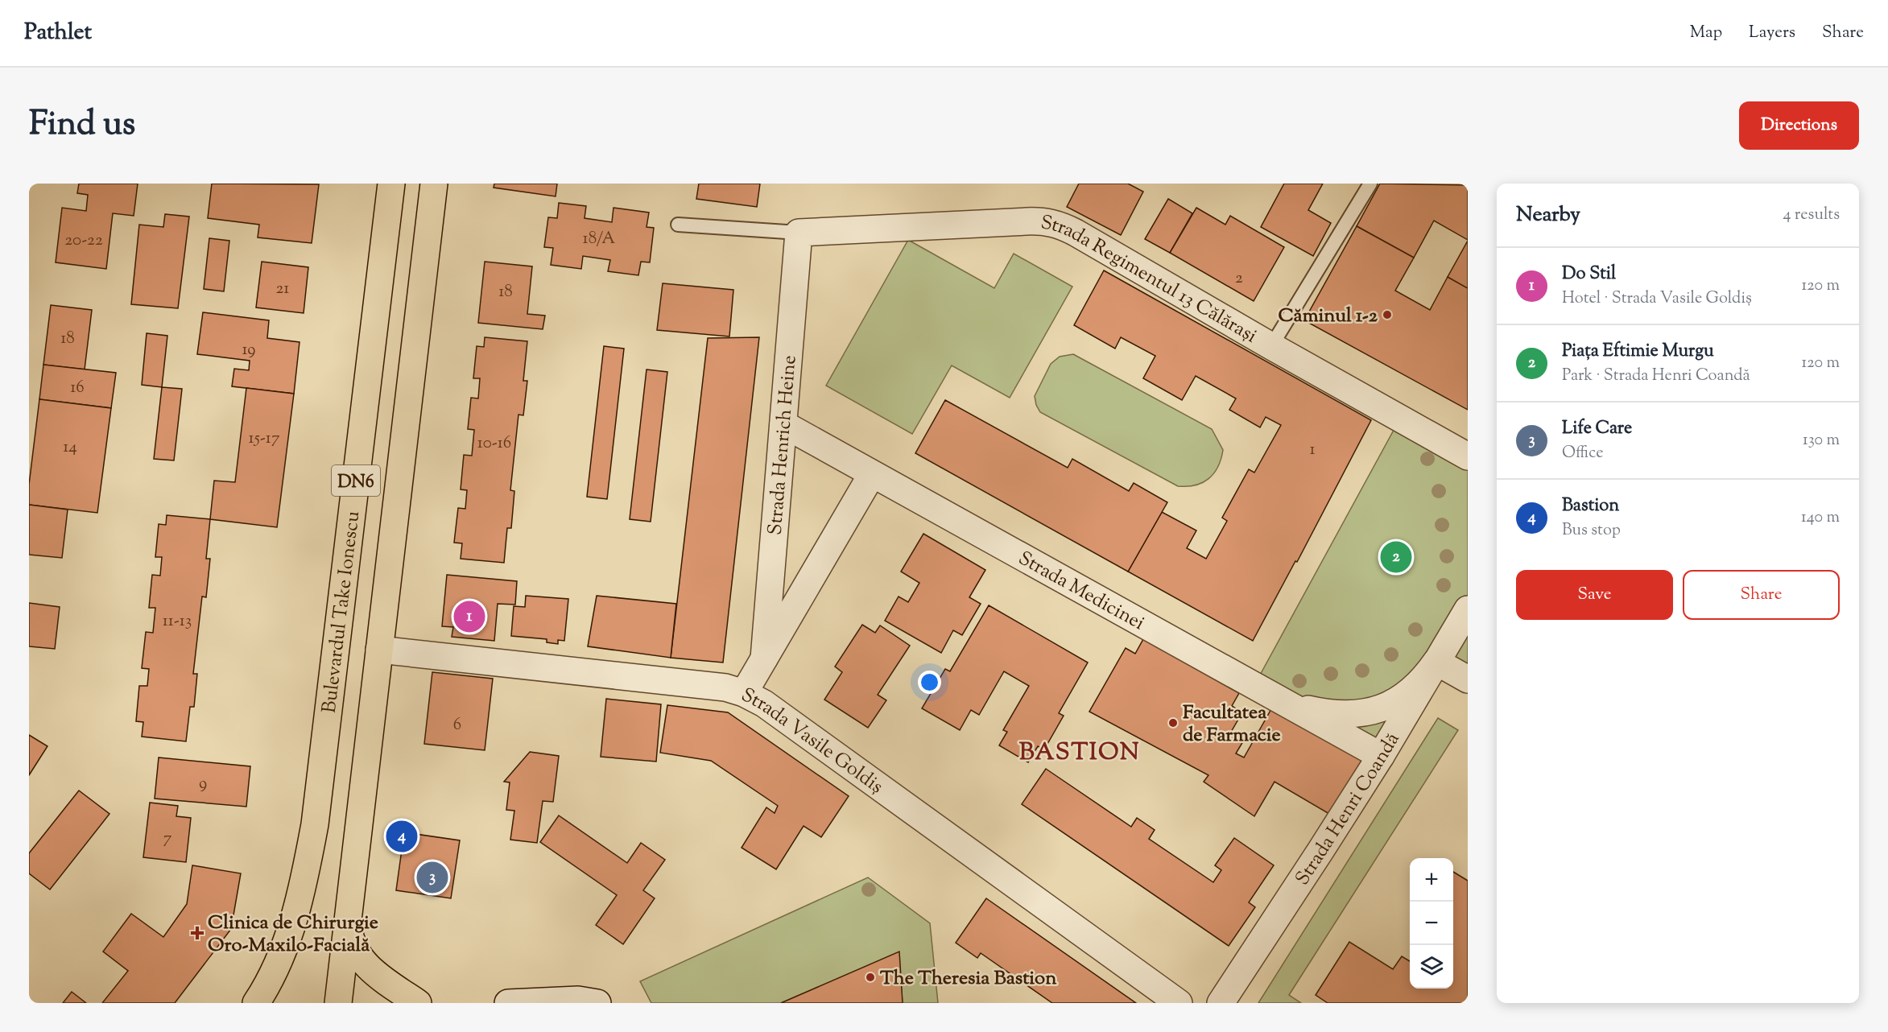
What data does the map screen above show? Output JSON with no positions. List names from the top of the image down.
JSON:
{
  "streets": {
    "main road": ["DN6", "Bulevardul Take Ionescu"],
    "street": [
      "Strada Regimentul 13 Călărași",
      "Strada Henrich Heine",
      "Strada Medicinei",
      "Strada Vasile Goldiș",
      "Strada Henri Coandă"
    ]
  },
  "crossings": [
    ["Strada Regimentul 13 Călărași", "Strada Henrich Heine"],
    ["Strada Henrich Heine", "Strada Medicinei"],
    ["DN6", "Strada Vasile Goldiș"],
    ["Strada Medicinei", "Strada Henri Coandă"]
  ],
  "districts": ["BASTION"],
  "places": {
    "other": ["Căminul 1-2", "Facultatea de Farmacie", "The Theresia Bastion"],
    "health": ["Clinica de Chirurgie Oro-Maxilo-Facială"]
  },
  "house_numbers": [
    "18/A",
    "20-22",
    "2",
    "21",
    "18",
    "18",
    "19",
    "16",
    "15-17",
    "10-16",
    "14",
    "1",
    "11-13",
    "6",
    "9",
    "7"
  ],
  "page": {
    "header": "Pathlet",
    "nav": ["Map", "Layers", "Share"],
    "title": "Find us",
    "buttons": [
      "Directions",
      ["Save", "Share"]
    ],
    "heading": ["Nearby", "4 results"],
    "list": [
      {
        "mark": "1",
        "name": "Do Stil",
        "note": "Hotel · Strada Vasile Goldiș",
        "value": "120 m"
      },
      {
        "mark": "2",
        "name": "Piața Eftimie Murgu",
        "note": "Park · Strada Henri Coandă",
        "value": "120 m"
      },
      {
        "mark": "3",
        "name": "Life Care",
        "note": "Office",
        "value": "130 m"
      },
      {
        "mark": "4",
        "name": "Bastion",
        "note": "Bus stop",
        "value": "140 m"
      }
    ],
    "pins": [
      "2",
      "1",
      "4",
      "3"
    ],
    "map_buttons": ["+", "−"]
  }
}
